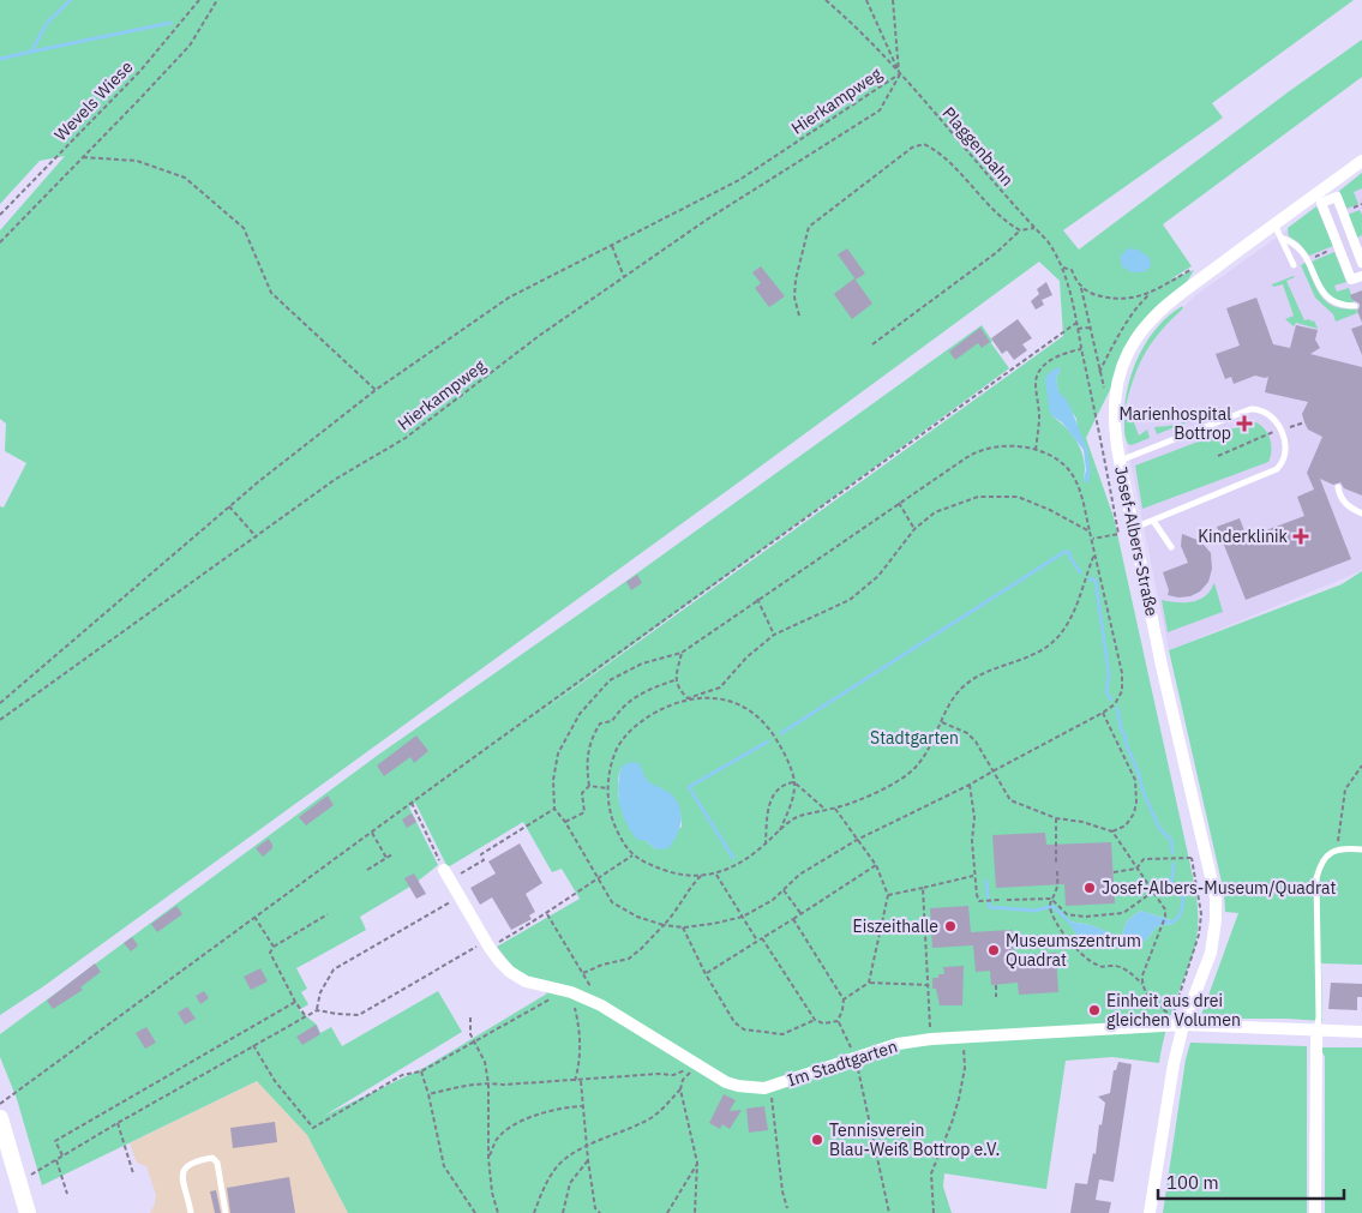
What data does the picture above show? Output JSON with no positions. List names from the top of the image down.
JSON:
{
  "streets": {
    "street": ["Josef-Albers-Straße", "Im Stadtgarten"],
    "path": ["Wevels Wiese", "Hierkampweg", "Plaggenbahn"]
  },
  "crossings": [
    ["Hierkampweg", "Plaggenbahn"],
    ["Josef-Albers-Straße", "Im Stadtgarten"]
  ],
  "parks": ["Stadtgarten"],
  "places": {
    "health": ["Marienhospital Bottrop", "Kinderklinik"],
    "other": [
      "Josef-Albers-Museum/Quadrat",
      "Eiszeithalle",
      "Museumszentrum Quadrat",
      "Einheit aus drei gleichen Volumen",
      "Tennisverein Blau-Weiß Bottrop e.V."
    ]
  },
  "scale_bar": "100 m"
}
